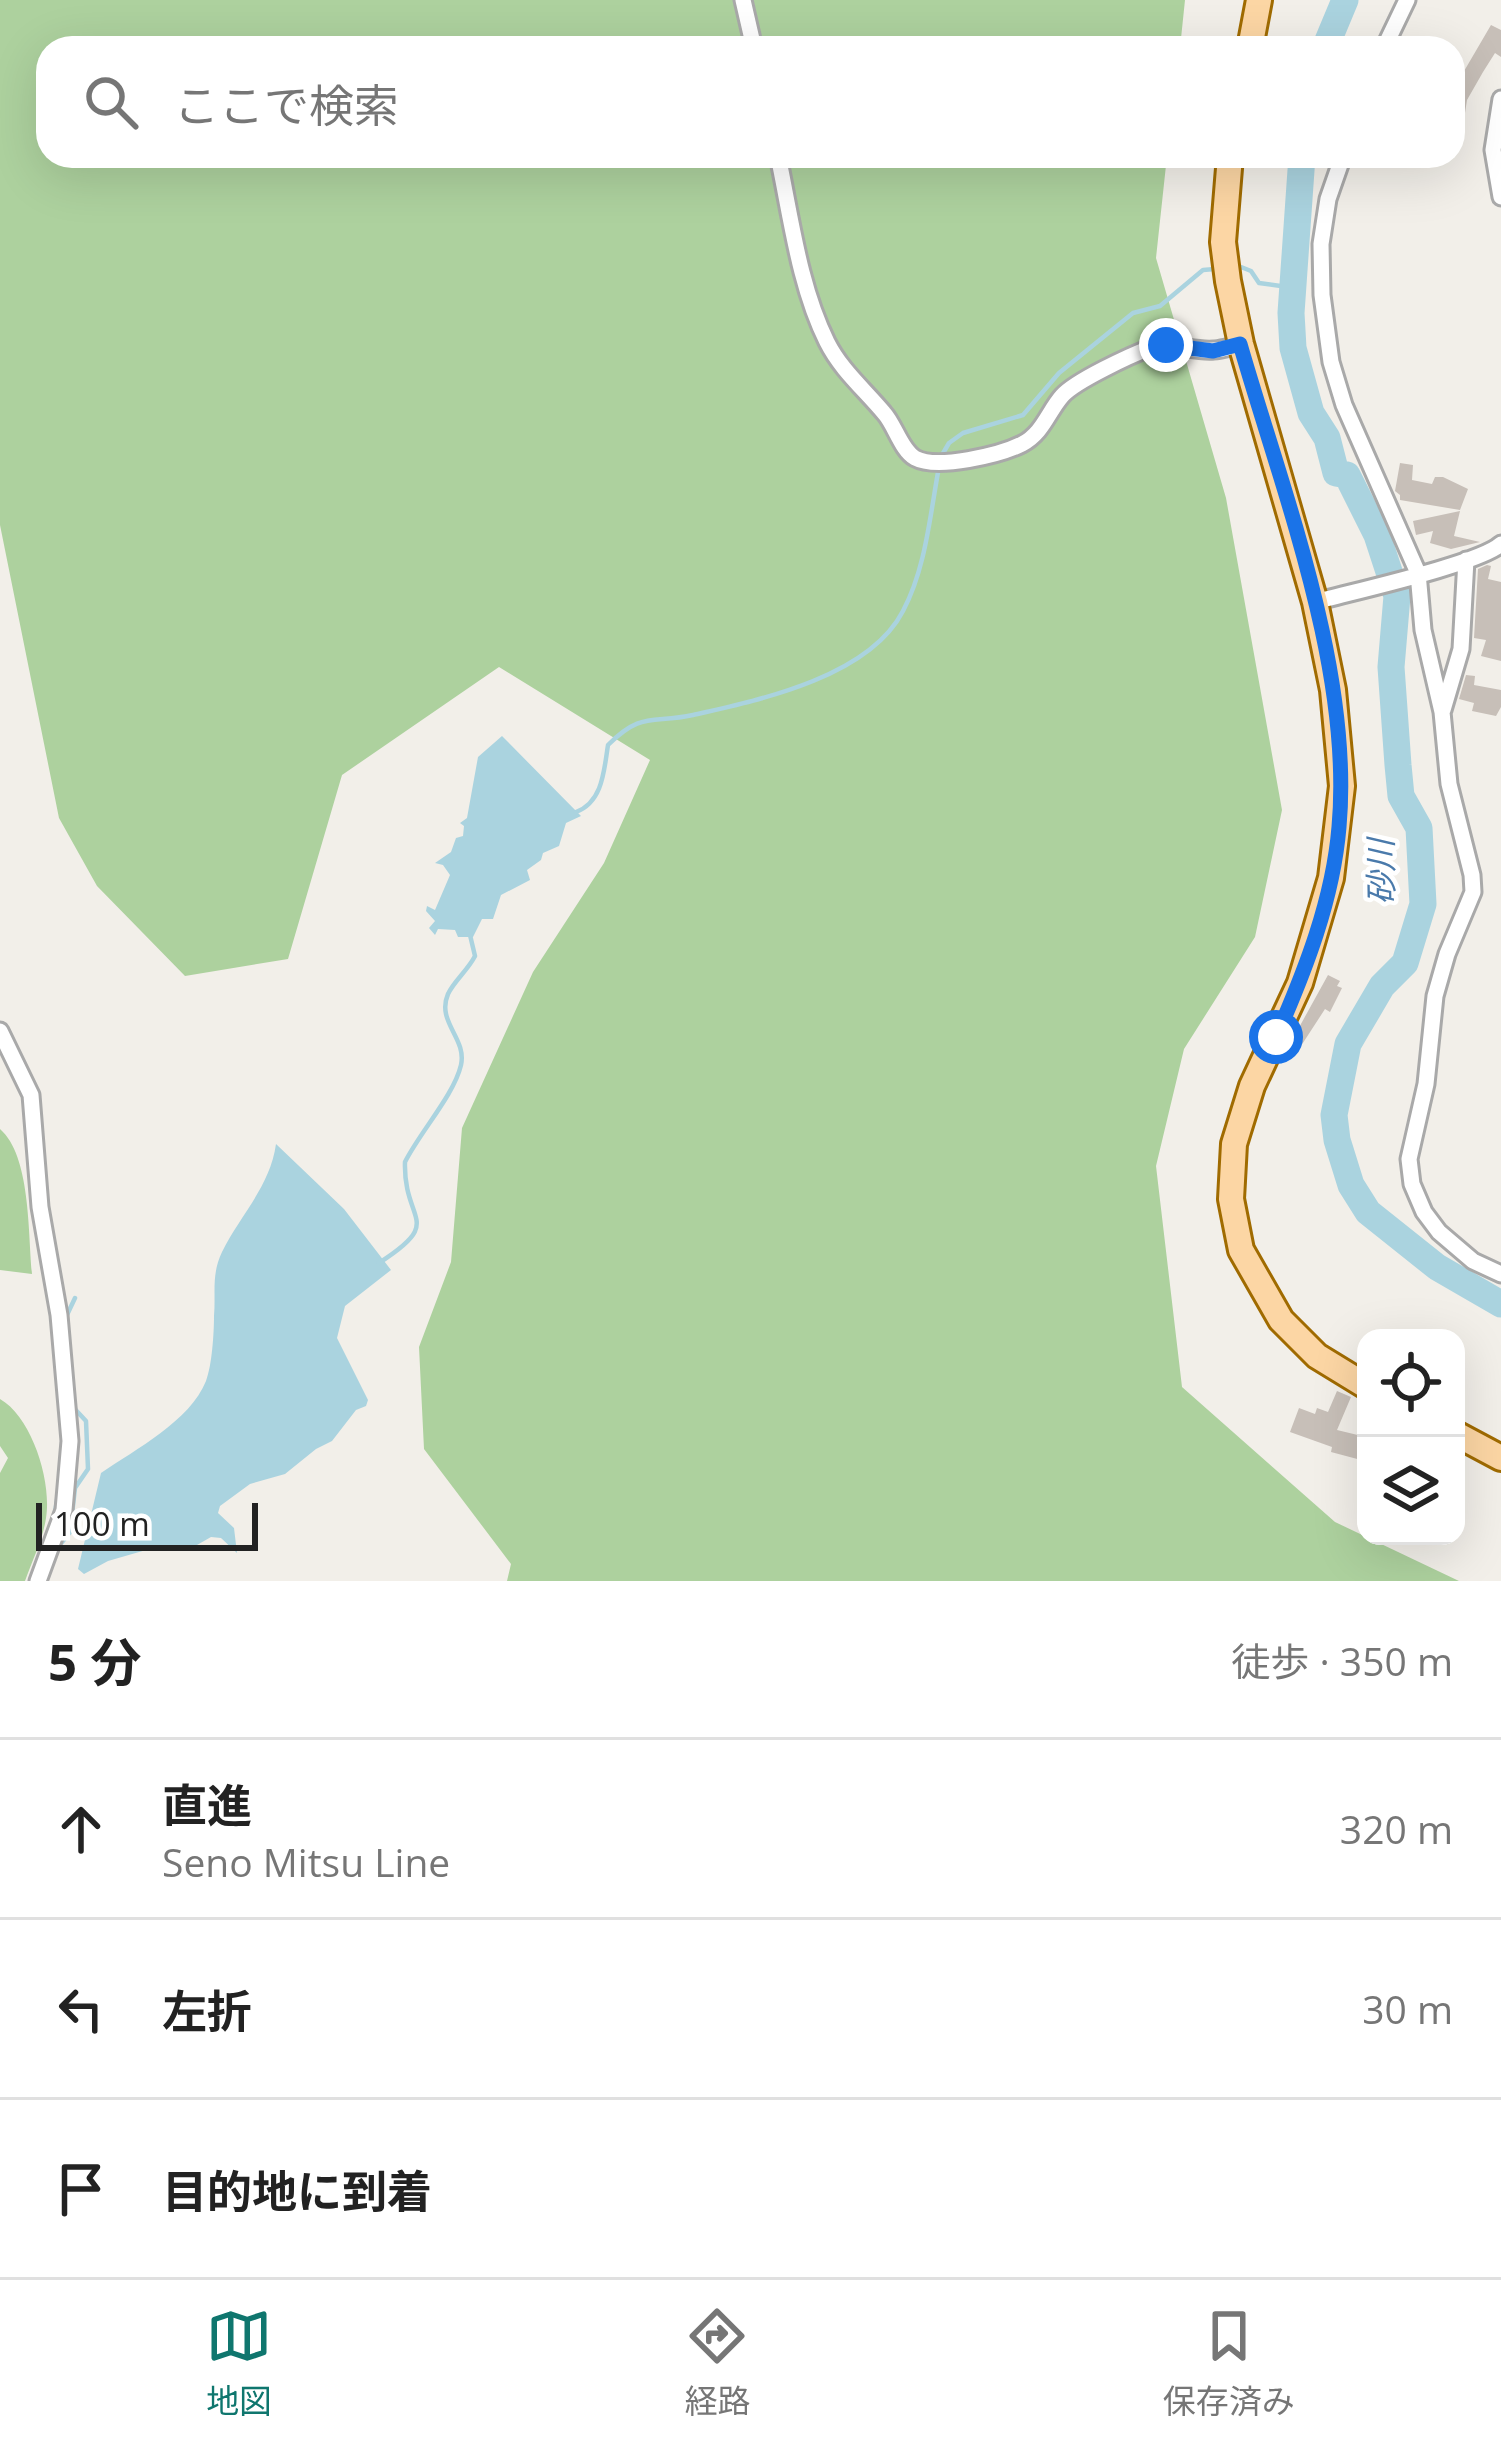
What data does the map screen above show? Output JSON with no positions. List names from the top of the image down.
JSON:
{
  "water": ["砂川"],
  "scale_bar": "100 m",
  "page": {
    "search": "ここで検索",
    "scale": "100 m",
    "heading": ["5 分", "徒歩 · 350 m"],
    "list": [
      ["直進", "Seno Mitsu Line", "320 m"],
      ["左折", "30 m"],
      "目的地に到着"
    ],
    "nav": ["地図", "経路", "保存済み"]
  }
}
